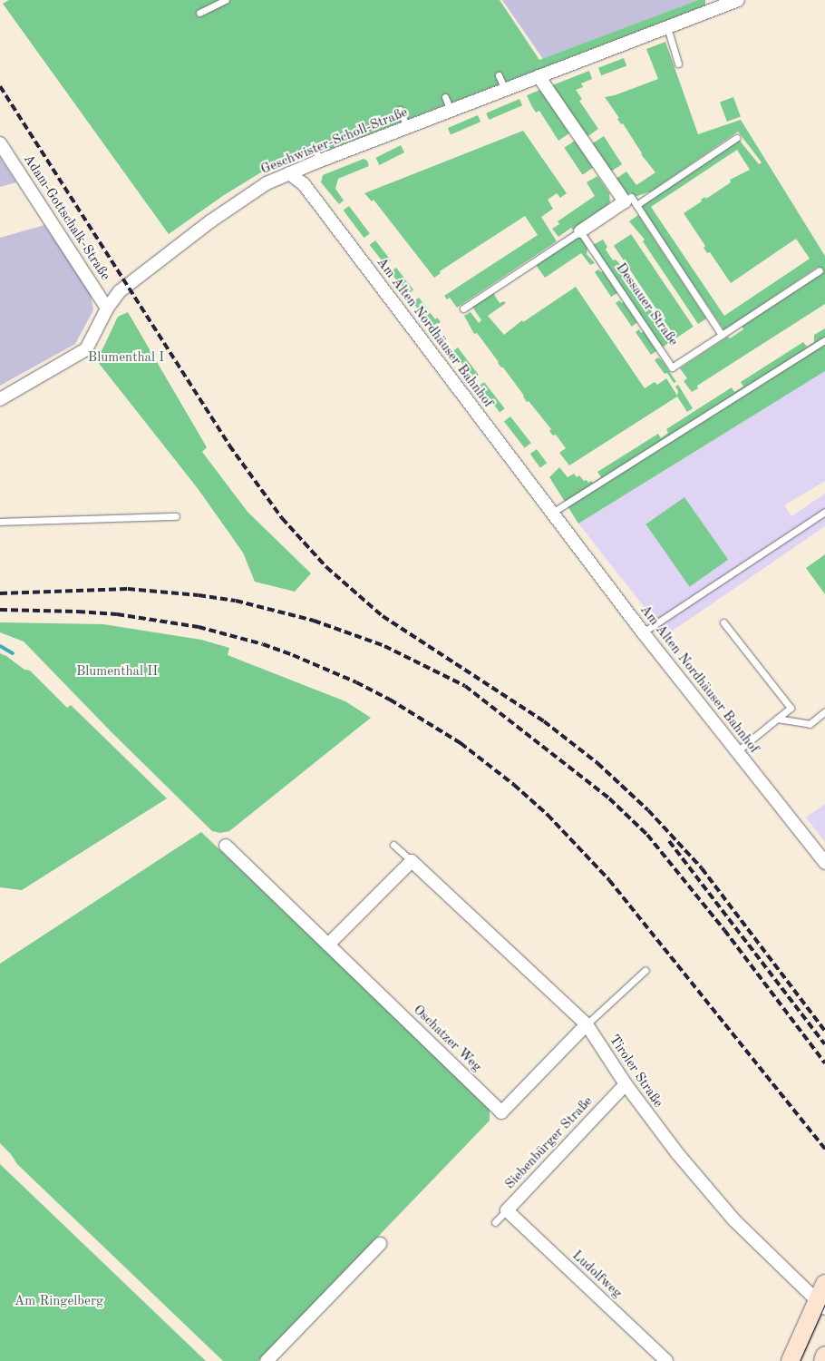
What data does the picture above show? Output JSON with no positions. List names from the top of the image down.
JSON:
{
  "streets": {
    "street": [
      "Geschwister-Scholl-Straße",
      "Adam-Gottschalk-Straße",
      "Am Alten Nordhäuser Bahnhof",
      "Oschatzer Weg",
      "Tiroler Straße",
      "Siebenbürger Straße",
      "Ludolfweg"
    ],
    "lane": ["Dessauer Straße"]
  },
  "crossings": [
    ["Geschwister-Scholl-Straße", "Adam-Gottschalk-Straße"],
    ["Geschwister-Scholl-Straße", "Am Alten Nordhäuser Bahnhof"],
    ["Oschatzer Weg", "Tiroler Straße"],
    ["Tiroler Straße", "Siebenbürger Straße"],
    ["Siebenbürger Straße", "Ludolfweg"]
  ],
  "parks": ["Blumenthal I", "Blumenthal II", "Am Ringelberg"]
}
